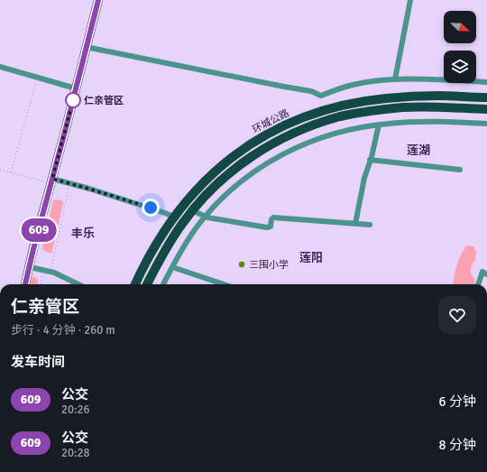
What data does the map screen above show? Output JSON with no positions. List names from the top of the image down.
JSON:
{
  "streets": {
    "main road": ["环城公路"]
  },
  "districts": ["莲湖", "丰乐", "莲阳"],
  "places": ["仁亲管区", "三围小学"],
  "lines": ["bus line 609"],
  "north": "bottom right",
  "page": {
    "on_map": "609",
    "heading": [
      ["仁亲管区", "步行 · 4 分钟 · 260 m"],
      "发车时间"
    ],
    "list": [
      {
        "mark": "609",
        "name": "公交",
        "note": "20:26",
        "value": "6 分钟"
      },
      {
        "mark": "609",
        "name": "公交",
        "note": "20:28",
        "value": "8 分钟"
      }
    ]
  }
}
